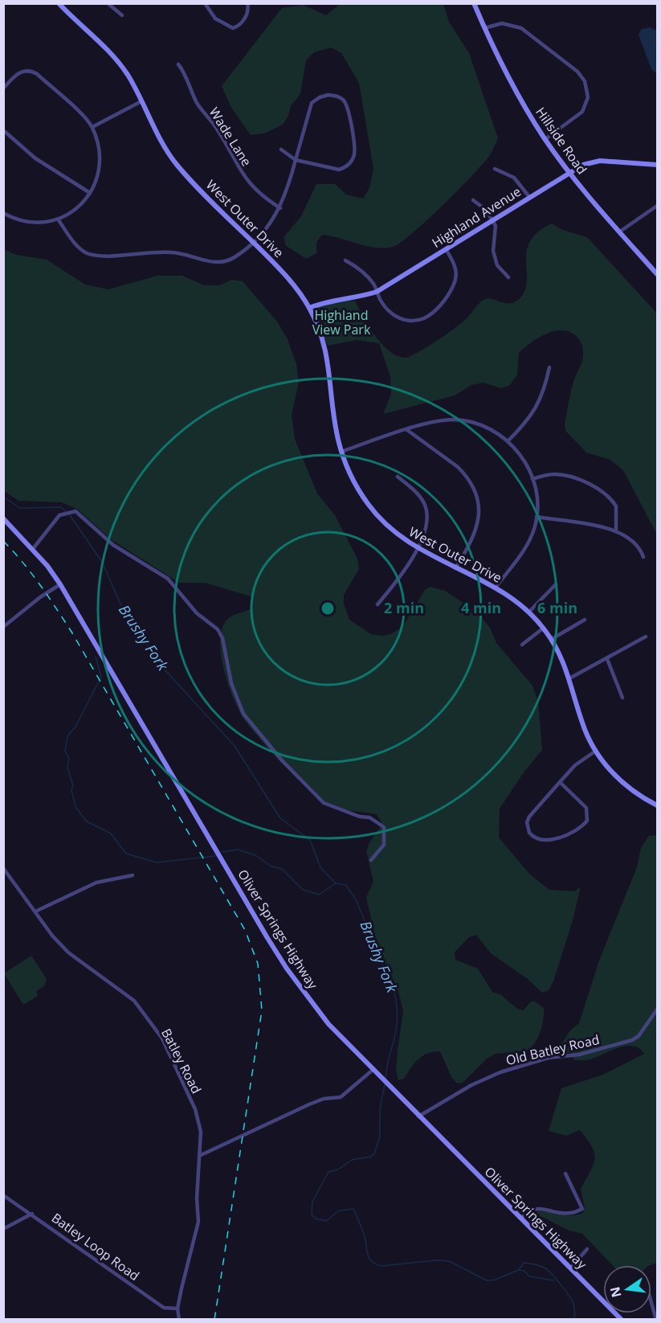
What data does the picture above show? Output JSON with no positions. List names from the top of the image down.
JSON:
{
  "streets": {
    "street": [
      "Wade Lane",
      "Hillside Road",
      "Highland Avenue",
      "West Outer Drive",
      "Oliver Springs Highway",
      "Old Batley Road",
      "Batley Road",
      "Batley Loop Road"
    ]
  },
  "crossings": [
    ["Hillside Road", "Highland Avenue"],
    ["Highland Avenue", "West Outer Drive"],
    ["Oliver Springs Highway", "Old Batley Road"],
    ["Batley Road", "Batley Loop Road"]
  ],
  "water": ["Brushy Fork"],
  "parks": ["Highland View Park"],
  "north": "left",
  "rings": ["2 min", "4 min", "6 min"]
}
